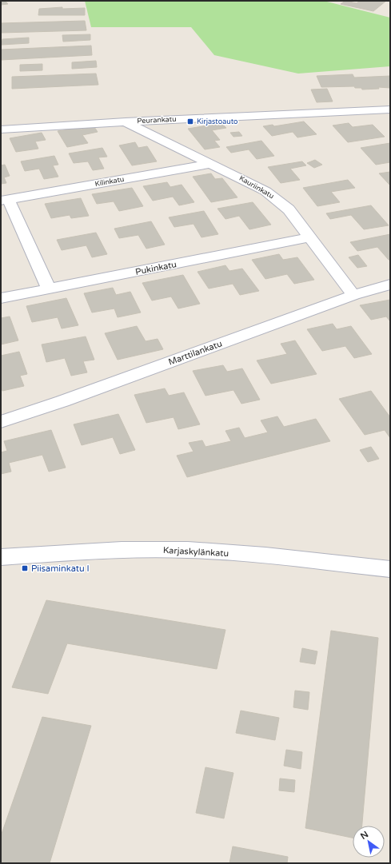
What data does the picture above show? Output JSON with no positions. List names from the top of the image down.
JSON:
{
  "streets": {
    "street": [
      "Peurankatu",
      "Kilinkatu",
      "Kauriinkatu",
      "Pukinkatu",
      "Marttilankatu",
      "Karjaskylänkatu"
    ]
  },
  "crossings": [
    ["Peurankatu", "Kauriinkatu"],
    ["Kilinkatu", "Kauriinkatu"],
    ["Kilinkatu", "Pukinkatu"],
    ["Kauriinkatu", "Pukinkatu"],
    ["Kauriinkatu", "Marttilankatu"]
  ],
  "places": {
    "transit": ["Kirjastoauto", "Piisaminkatu I"]
  },
  "north": "top left"
}
